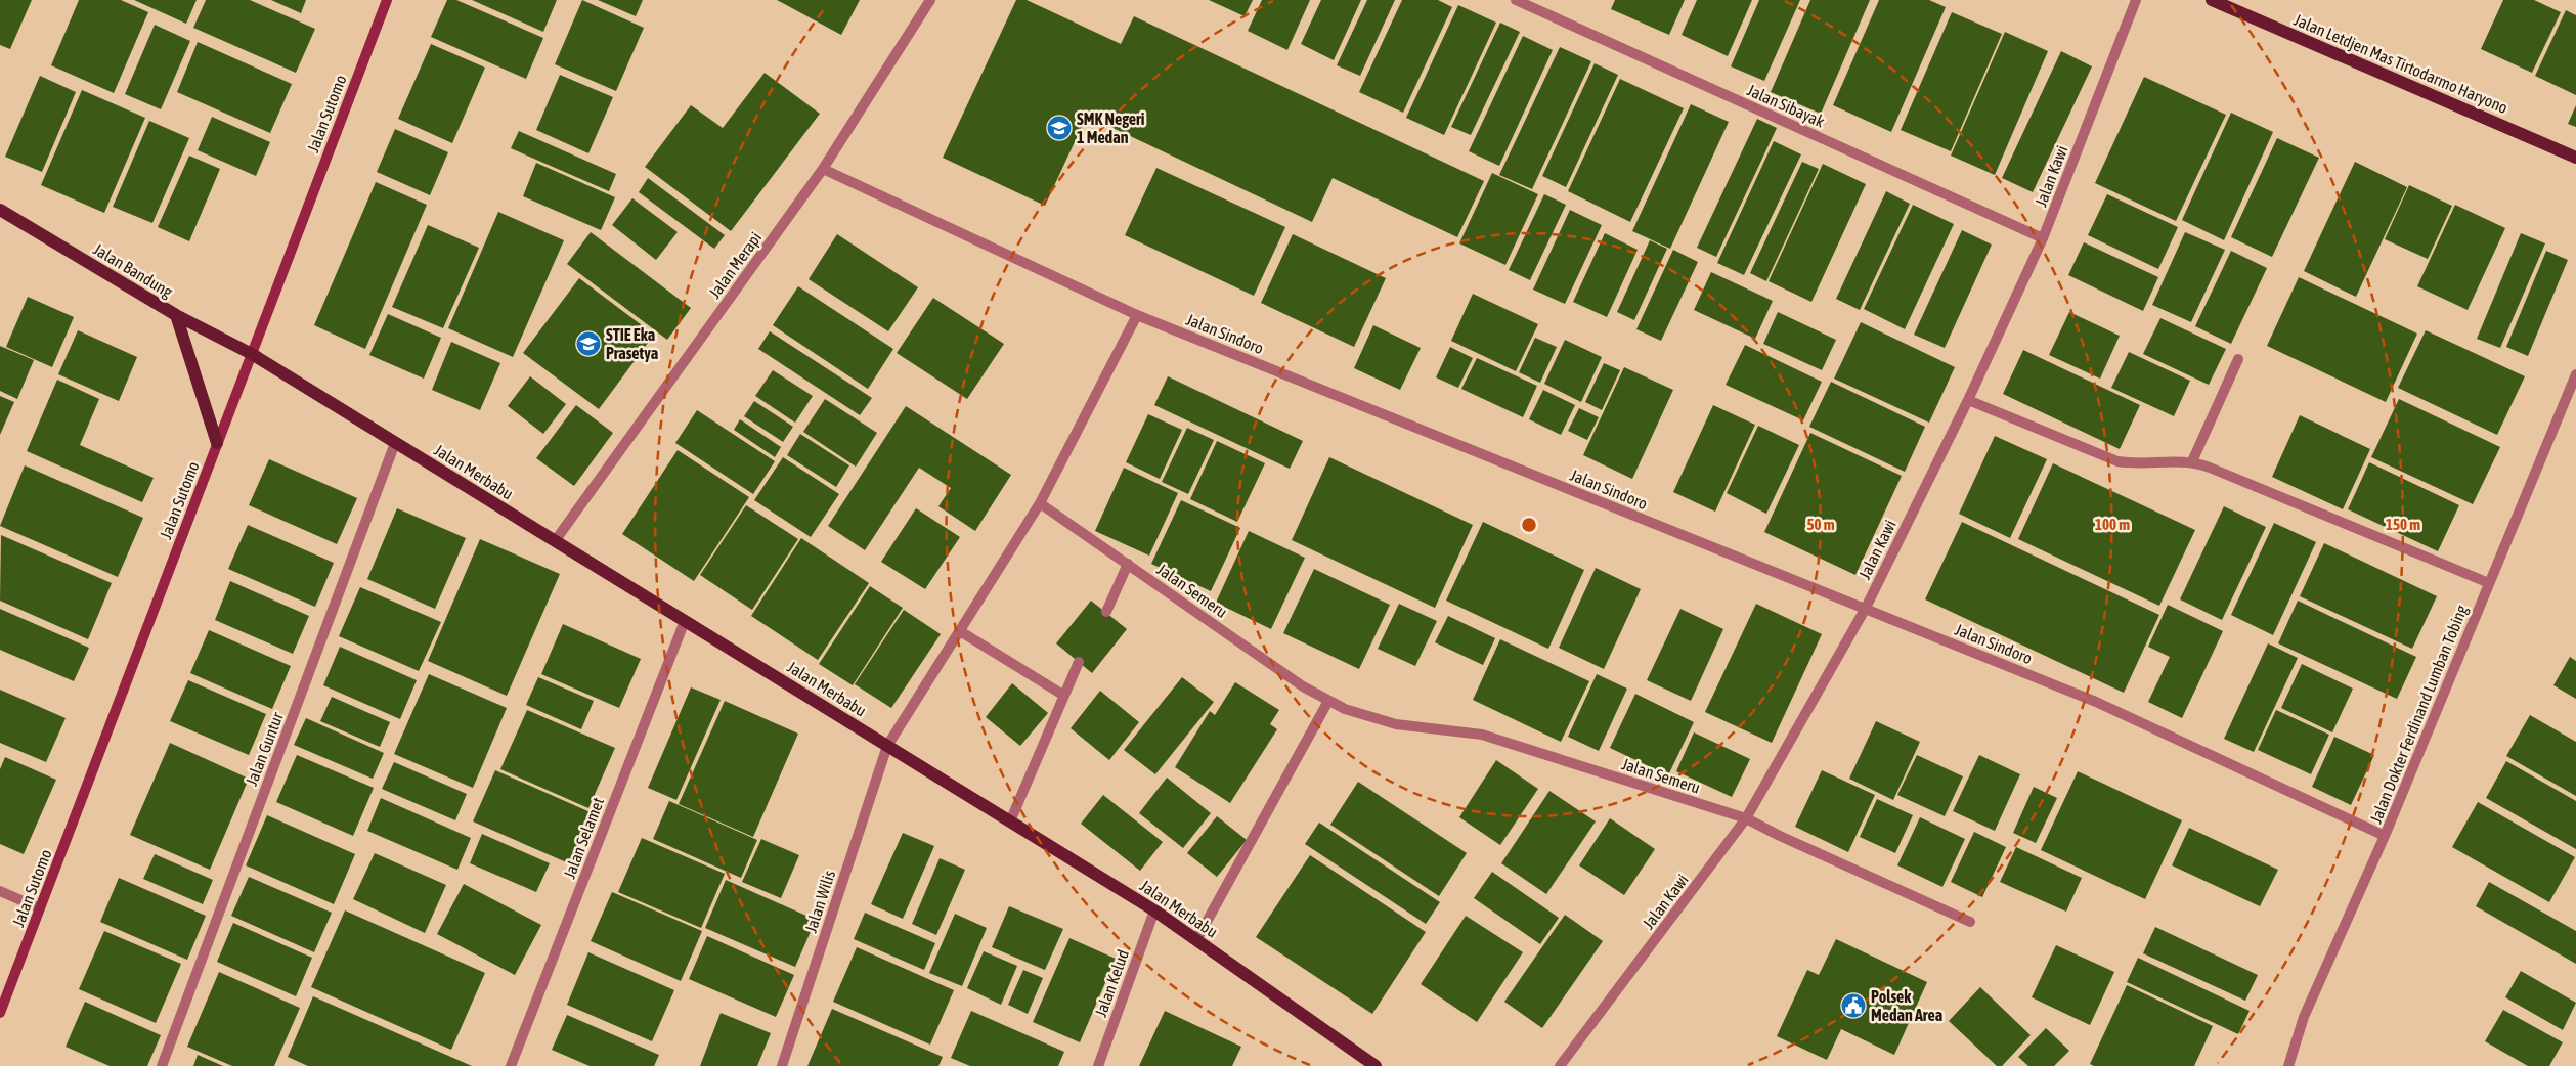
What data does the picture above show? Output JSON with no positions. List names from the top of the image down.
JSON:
{
  "streets": {
    "main road": [
      "Jalan Letdjen Mas Tirtodarmo Haryono",
      "Jalan Sutomo",
      "Jalan Bandung",
      "Jalan Merbabu"
    ],
    "street": [
      "Jalan Sibayak",
      "Jalan Kawi",
      "Jalan Merapi",
      "Jalan Sindoro",
      "Jalan Semeru",
      "Jalan Dokter Ferdinand Lumban Tobing",
      "Jalan Guntur",
      "Jalan Selamet",
      "Jalan Wilis",
      "Jalan Kelud"
    ]
  },
  "crossings": [
    ["Jalan Sibayak", "Jalan Kawi"],
    ["Jalan Sutomo", "Jalan Bandung"],
    ["Jalan Sutomo", "Jalan Merbabu"],
    ["Jalan Kawi", "Jalan Sindoro"],
    ["Jalan Kawi", "Jalan Semeru"],
    ["Jalan Merapi", "Jalan Sindoro"],
    ["Jalan Merapi", "Jalan Merbabu"],
    ["Jalan Bandung", "Jalan Merbabu"],
    ["Jalan Sindoro", "Jalan Dokter Ferdinand Lumban Tobing"],
    ["Jalan Sindoro", "Jalan Wilis"],
    ["Jalan Merbabu", "Jalan Guntur"],
    ["Jalan Merbabu", "Jalan Selamet"],
    ["Jalan Merbabu", "Jalan Wilis"],
    ["Jalan Merbabu", "Jalan Kelud"],
    ["Jalan Semeru", "Jalan Wilis"]
  ],
  "places": {
    "school or university": ["SMK Negeri 1 Medan", "STIE Eka Prasetya"],
    "public building": ["Polsek Medan Area"]
  },
  "rings": ["50 m", "100 m", "150 m"]
}
